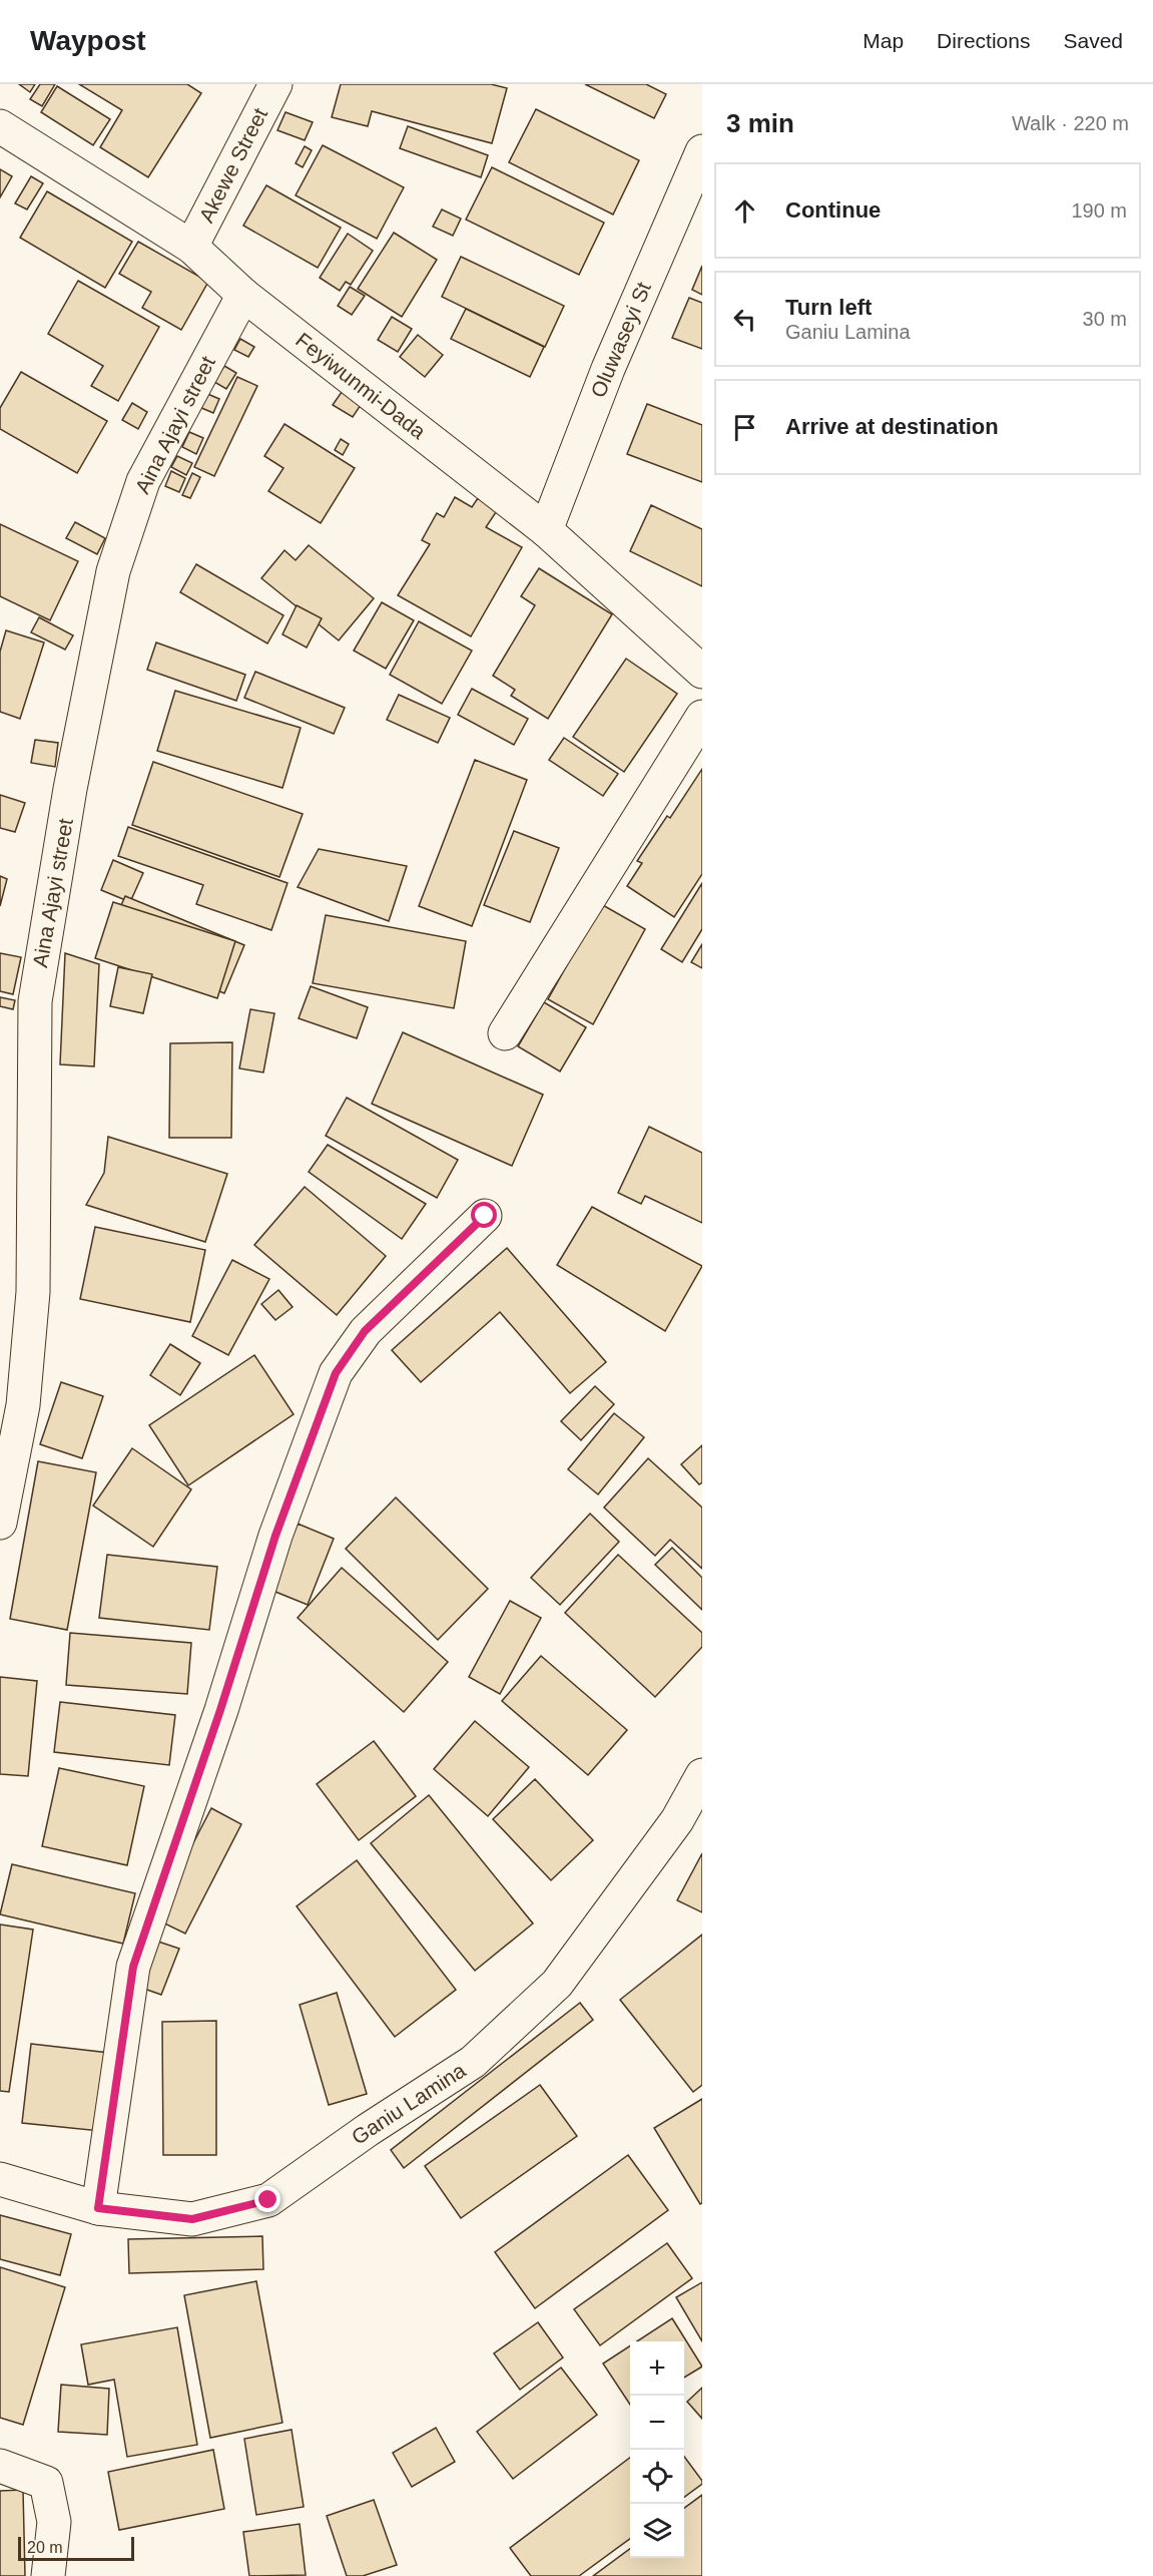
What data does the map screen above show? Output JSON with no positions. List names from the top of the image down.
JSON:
{
  "streets": {
    "street": [
      "Akewe Street",
      "Oluwaseyi St",
      "Feyiwunmi-Dada",
      "Aina Ajayi street",
      "Ganiu Lamina"
    ]
  },
  "crossings": [
    ["Akewe Street", "Feyiwunmi-Dada"],
    ["Oluwaseyi St", "Feyiwunmi-Dada"],
    ["Feyiwunmi-Dada", "Aina Ajayi street"]
  ],
  "scale_bar": "20 m",
  "page": {
    "header": "Waypost",
    "nav": ["Map", "Directions", "Saved"],
    "heading": ["3 min", "Walk · 220 m"],
    "list": [
      ["Continue", "190 m"],
      ["Turn left", "Ganiu Lamina", "30 m"],
      "Arrive at destination"
    ],
    "map_buttons": ["+", "−"],
    "scale": "20 m"
  }
}
